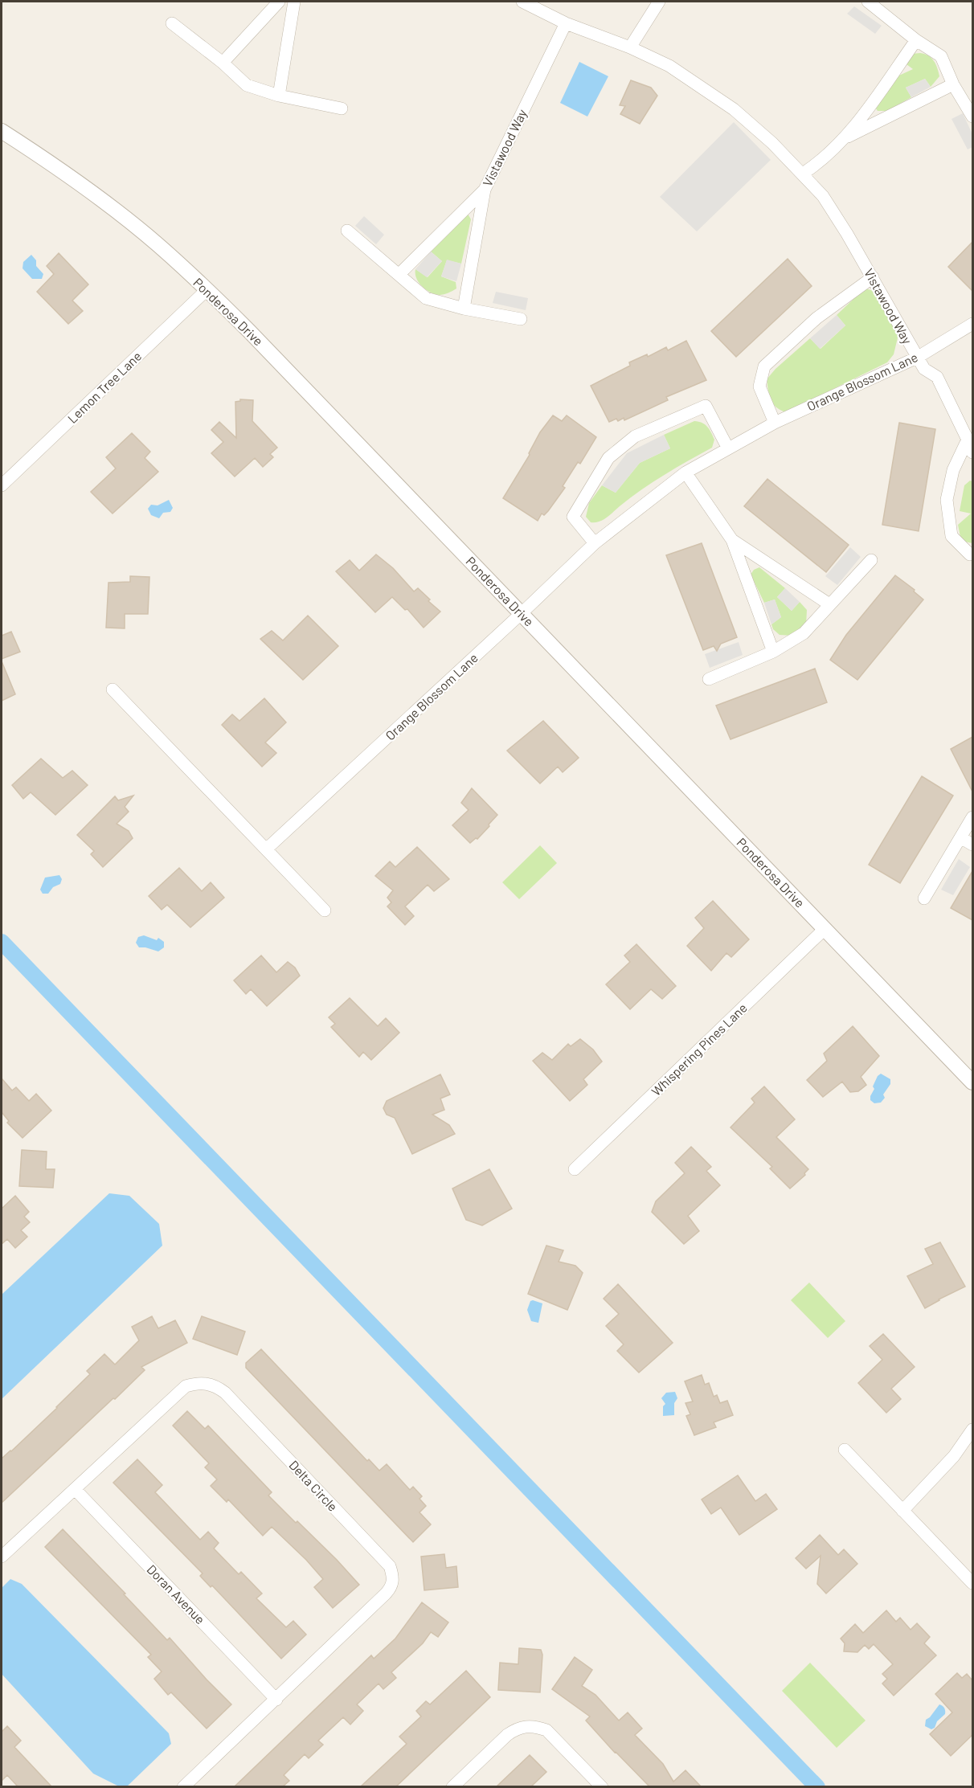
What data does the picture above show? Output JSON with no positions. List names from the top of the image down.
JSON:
{
  "streets": {
    "street": [
      "Vistawood Way",
      "Ponderosa Drive",
      "Orange Blossom Lane",
      "Lemon Tree Lane",
      "Whispering Pines Lane",
      "Delta Circle",
      "Doran Avenue"
    ]
  },
  "crossings": [
    ["Vistawood Way", "Orange Blossom Lane"],
    ["Ponderosa Drive", "Orange Blossom Lane"],
    ["Ponderosa Drive", "Lemon Tree Lane"],
    ["Ponderosa Drive", "Whispering Pines Lane"],
    ["Delta Circle", "Doran Avenue"]
  ]
}
